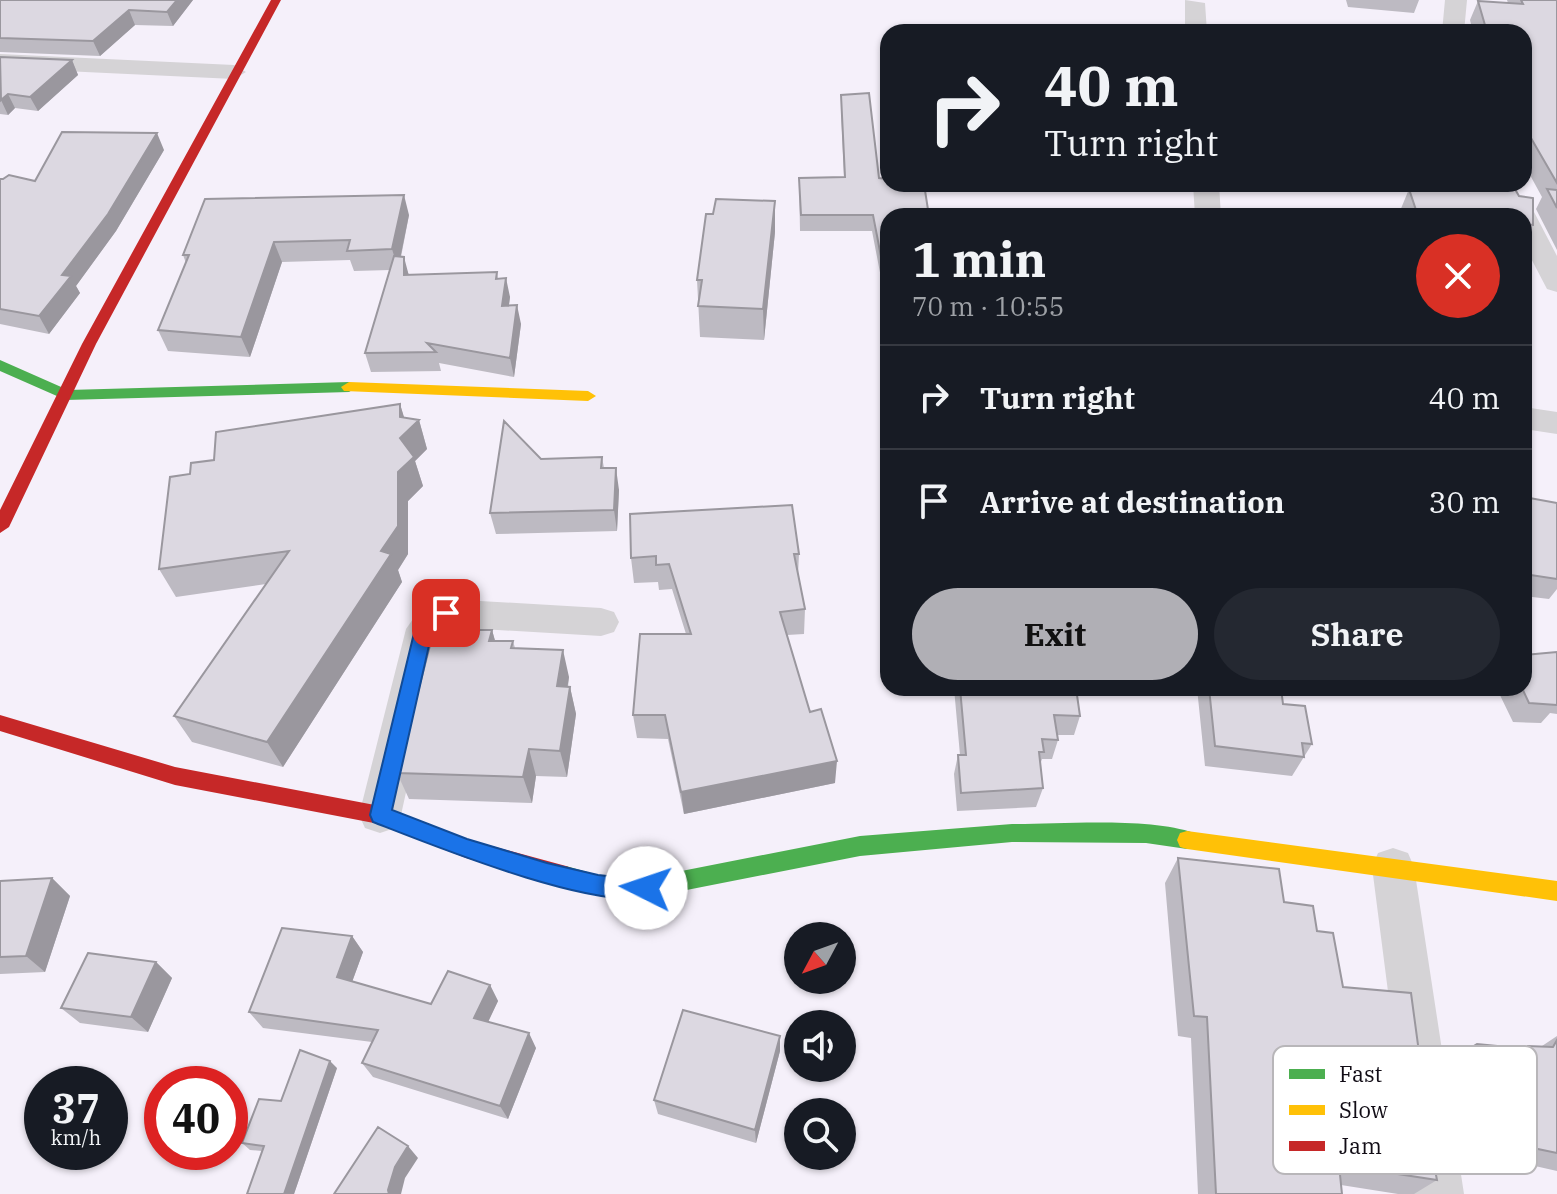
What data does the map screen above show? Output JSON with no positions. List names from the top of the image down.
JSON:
{
  "legend": ["Fast", "Slow", "Jam"],
  "north": "bottom left",
  "page": {
    "turn": ["40 m", "Turn right"],
    "heading": ["1 min", "70 m · 10:55"],
    "list": [
      {
        "name": "Turn right",
        "value": "40 m"
      },
      {
        "name": "Arrive at destination",
        "value": "30 m"
      }
    ],
    "buttons": ["Exit", "Share"],
    "speed": "37 km/h",
    "limit": "40"
  }
}
